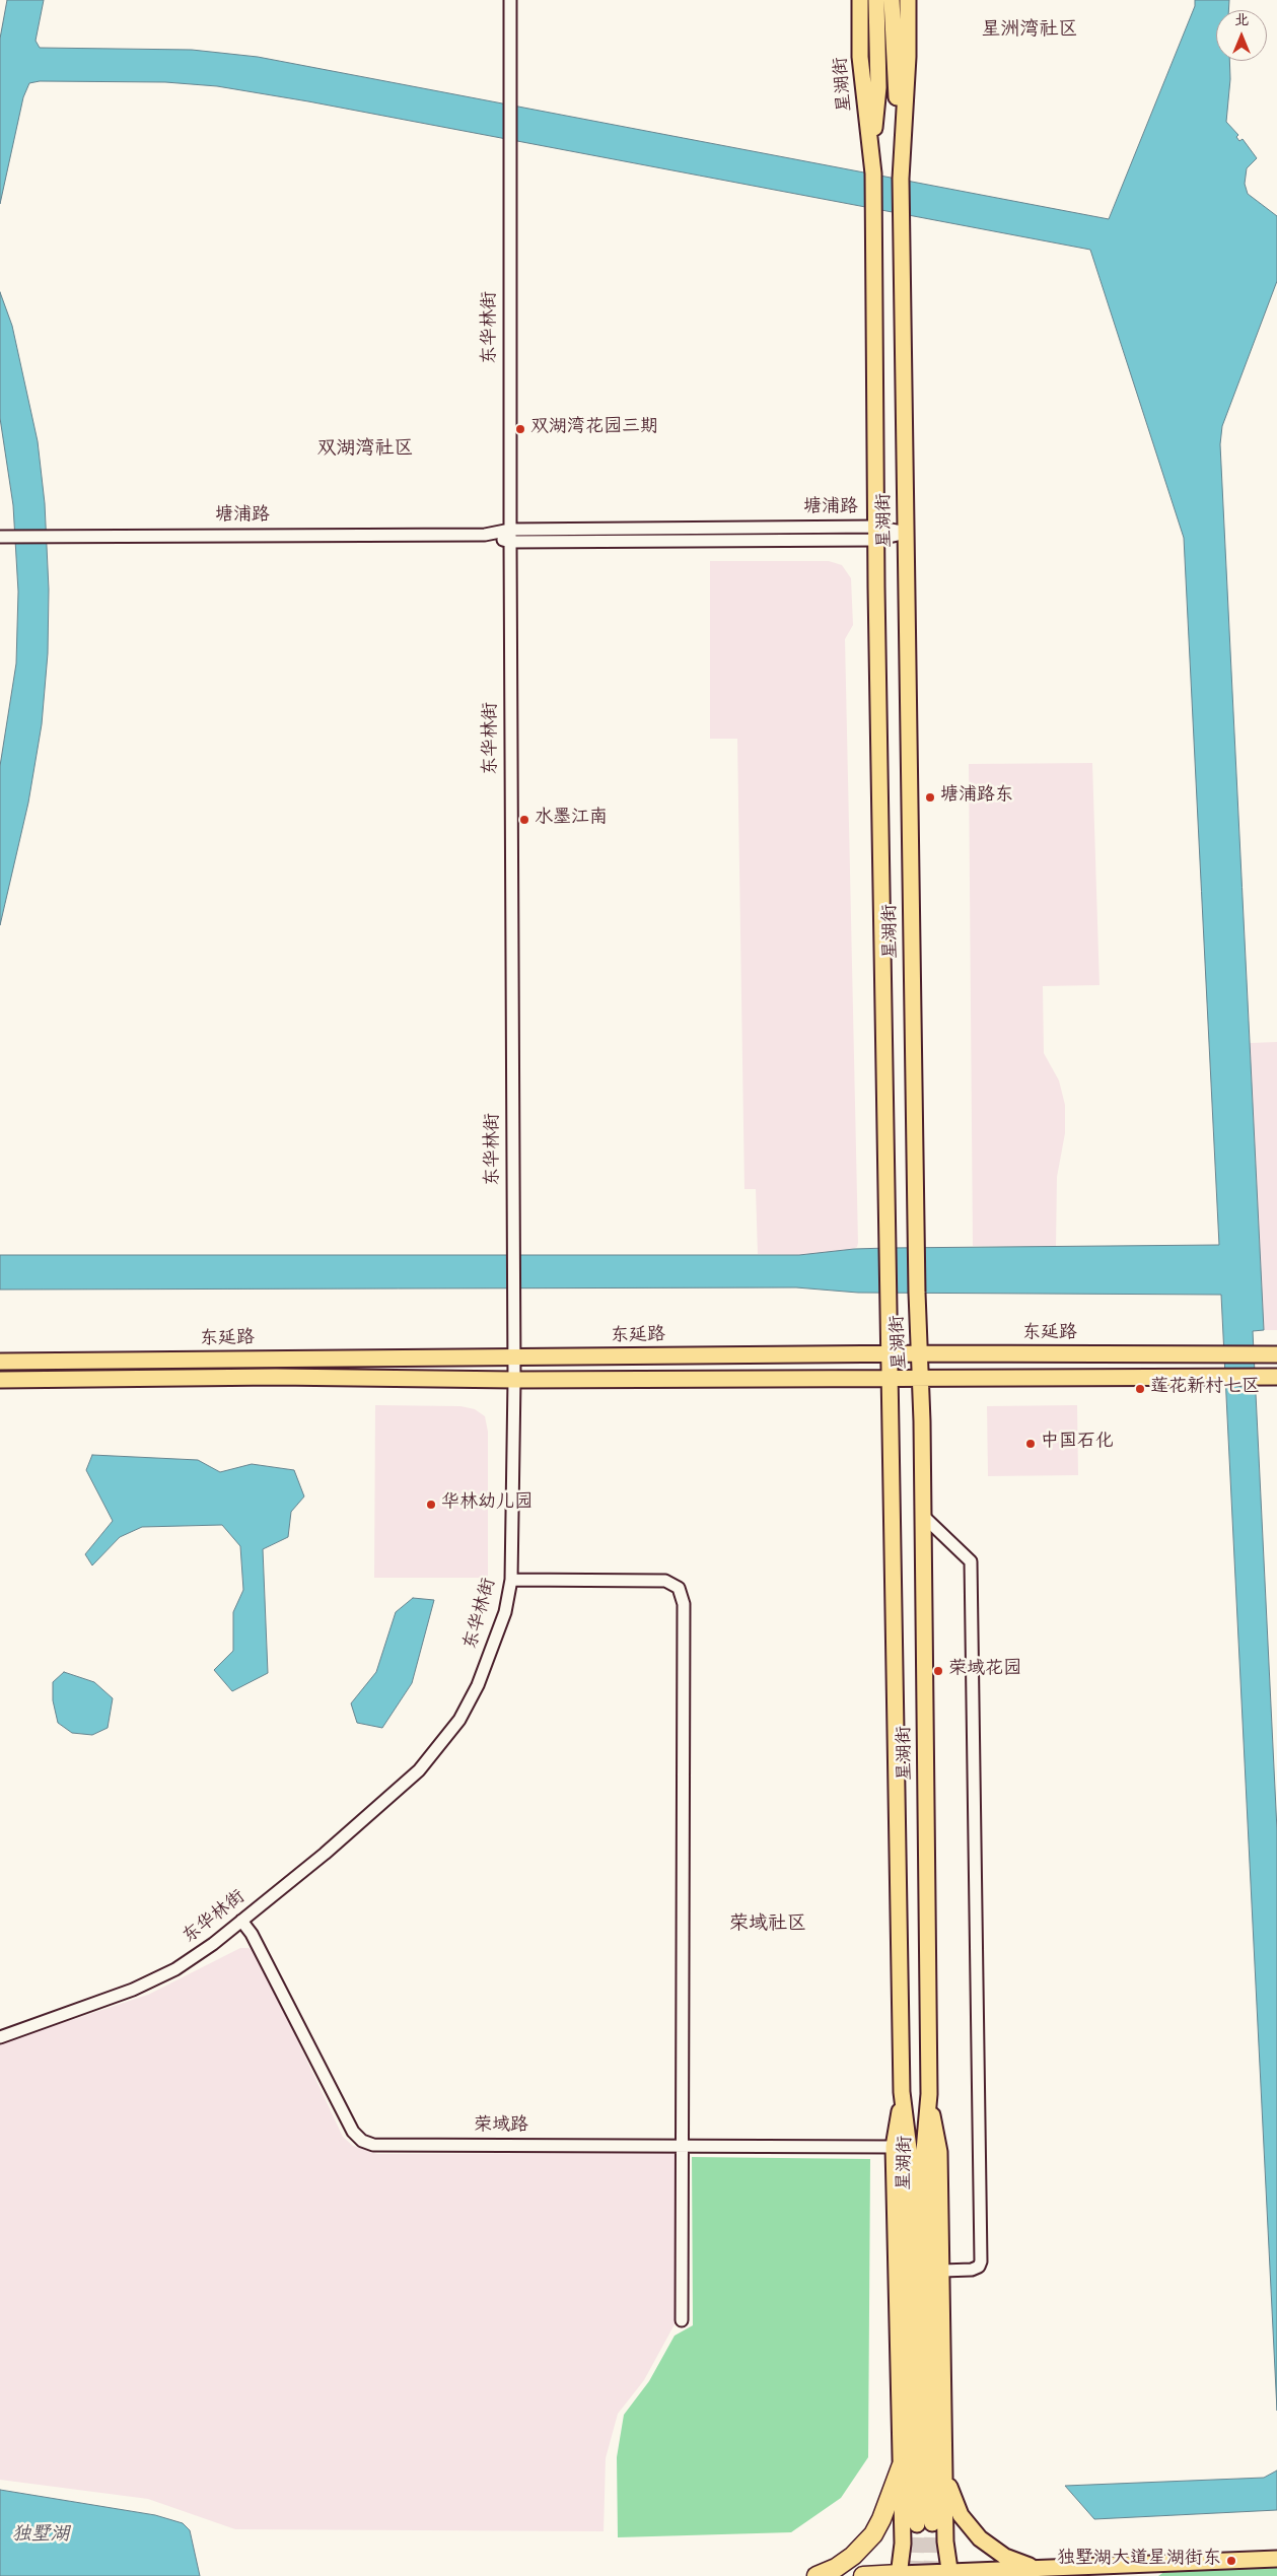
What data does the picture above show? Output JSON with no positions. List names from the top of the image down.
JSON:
{
  "streets": {
    "main road": ["星湖街", "东延路"],
    "street": ["东华林街", "塘浦路", "荣域路"]
  },
  "crossings": [
    ["星湖街", "塘浦路"],
    ["星湖街", "东延路"],
    ["东华林街", "塘浦路"],
    ["东华林街", "东延路"],
    ["东华林街", "荣域路"]
  ],
  "districts": ["星洲湾社区", "双湖湾社区", "荣域社区"],
  "water": ["独墅湖"],
  "places": [
    "双湖湾花园三期",
    "塘浦路东",
    "水墨江南",
    "莲花新村七区",
    "中国石化",
    "华林幼儿园",
    "荣域花园",
    "独墅湖大道星湖街东"
  ],
  "north": "top"
}
